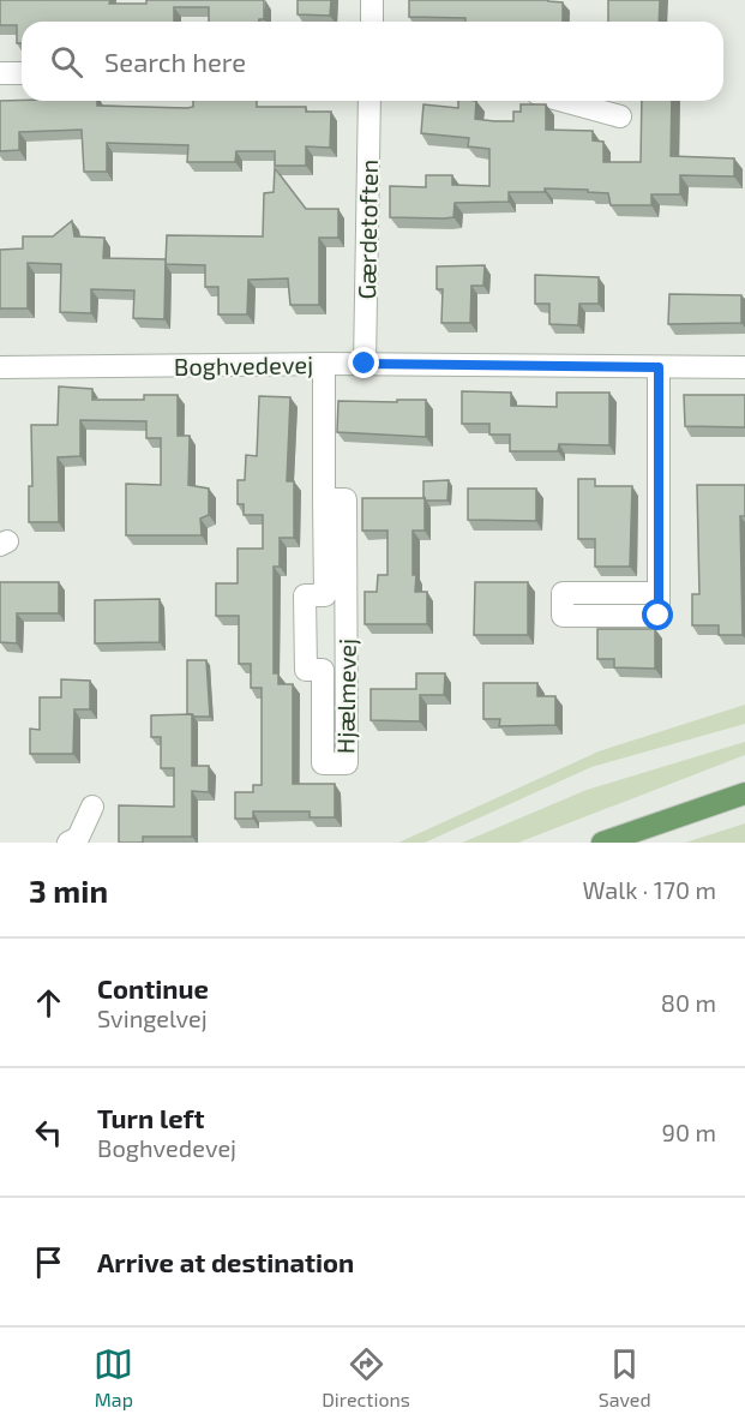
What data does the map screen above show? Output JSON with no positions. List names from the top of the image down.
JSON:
{
  "streets": {
    "street": ["Gærdetoften", "Boghvedevej", "Hjælmevej"]
  },
  "crossings": [
    ["Gærdetoften", "Boghvedevej"],
    ["Boghvedevej", "Hjælmevej"]
  ],
  "page": {
    "search": "Search here",
    "heading": ["3 min", "Walk · 170 m"],
    "list": [
      ["Continue", "Svingelvej", "80 m"],
      ["Turn left", "Boghvedevej", "90 m"],
      "Arrive at destination"
    ],
    "nav": ["Map", "Directions", "Saved"]
  }
}
